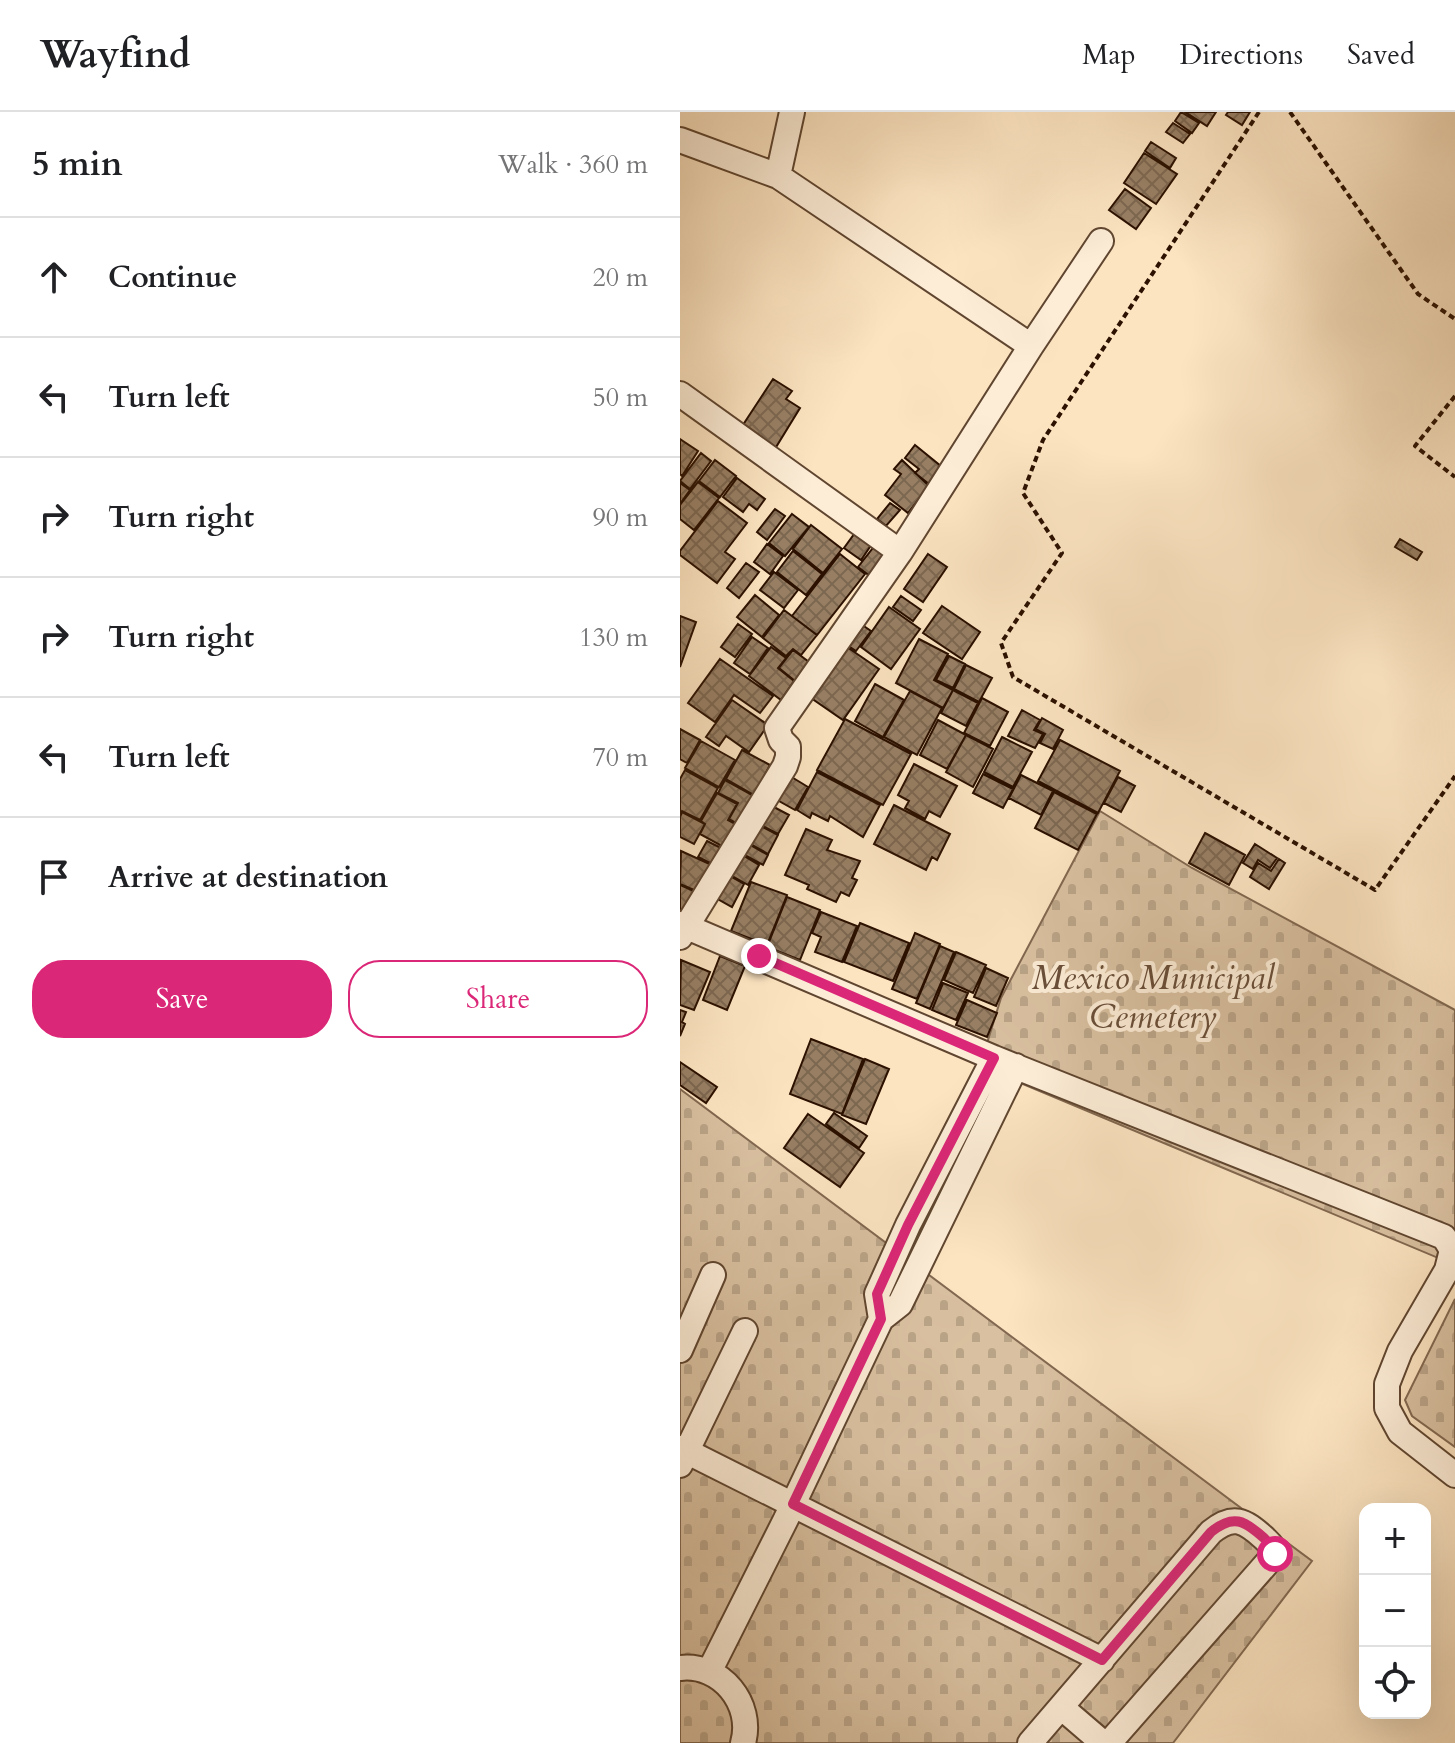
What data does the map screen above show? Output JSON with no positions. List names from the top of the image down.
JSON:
{
  "parks": ["Mexico Municipal Cemetery"],
  "page": {
    "header": "Wayfind",
    "nav": ["Map", "Directions", "Saved"],
    "heading": ["5 min", "Walk · 360 m"],
    "list": [
      ["Continue", "20 m"],
      ["Turn left", "50 m"],
      ["Turn right", "90 m"],
      ["Turn right", "130 m"],
      ["Turn left", "70 m"],
      "Arrive at destination"
    ],
    "buttons": ["Save", "Share"],
    "map_buttons": ["+", "−"]
  }
}
